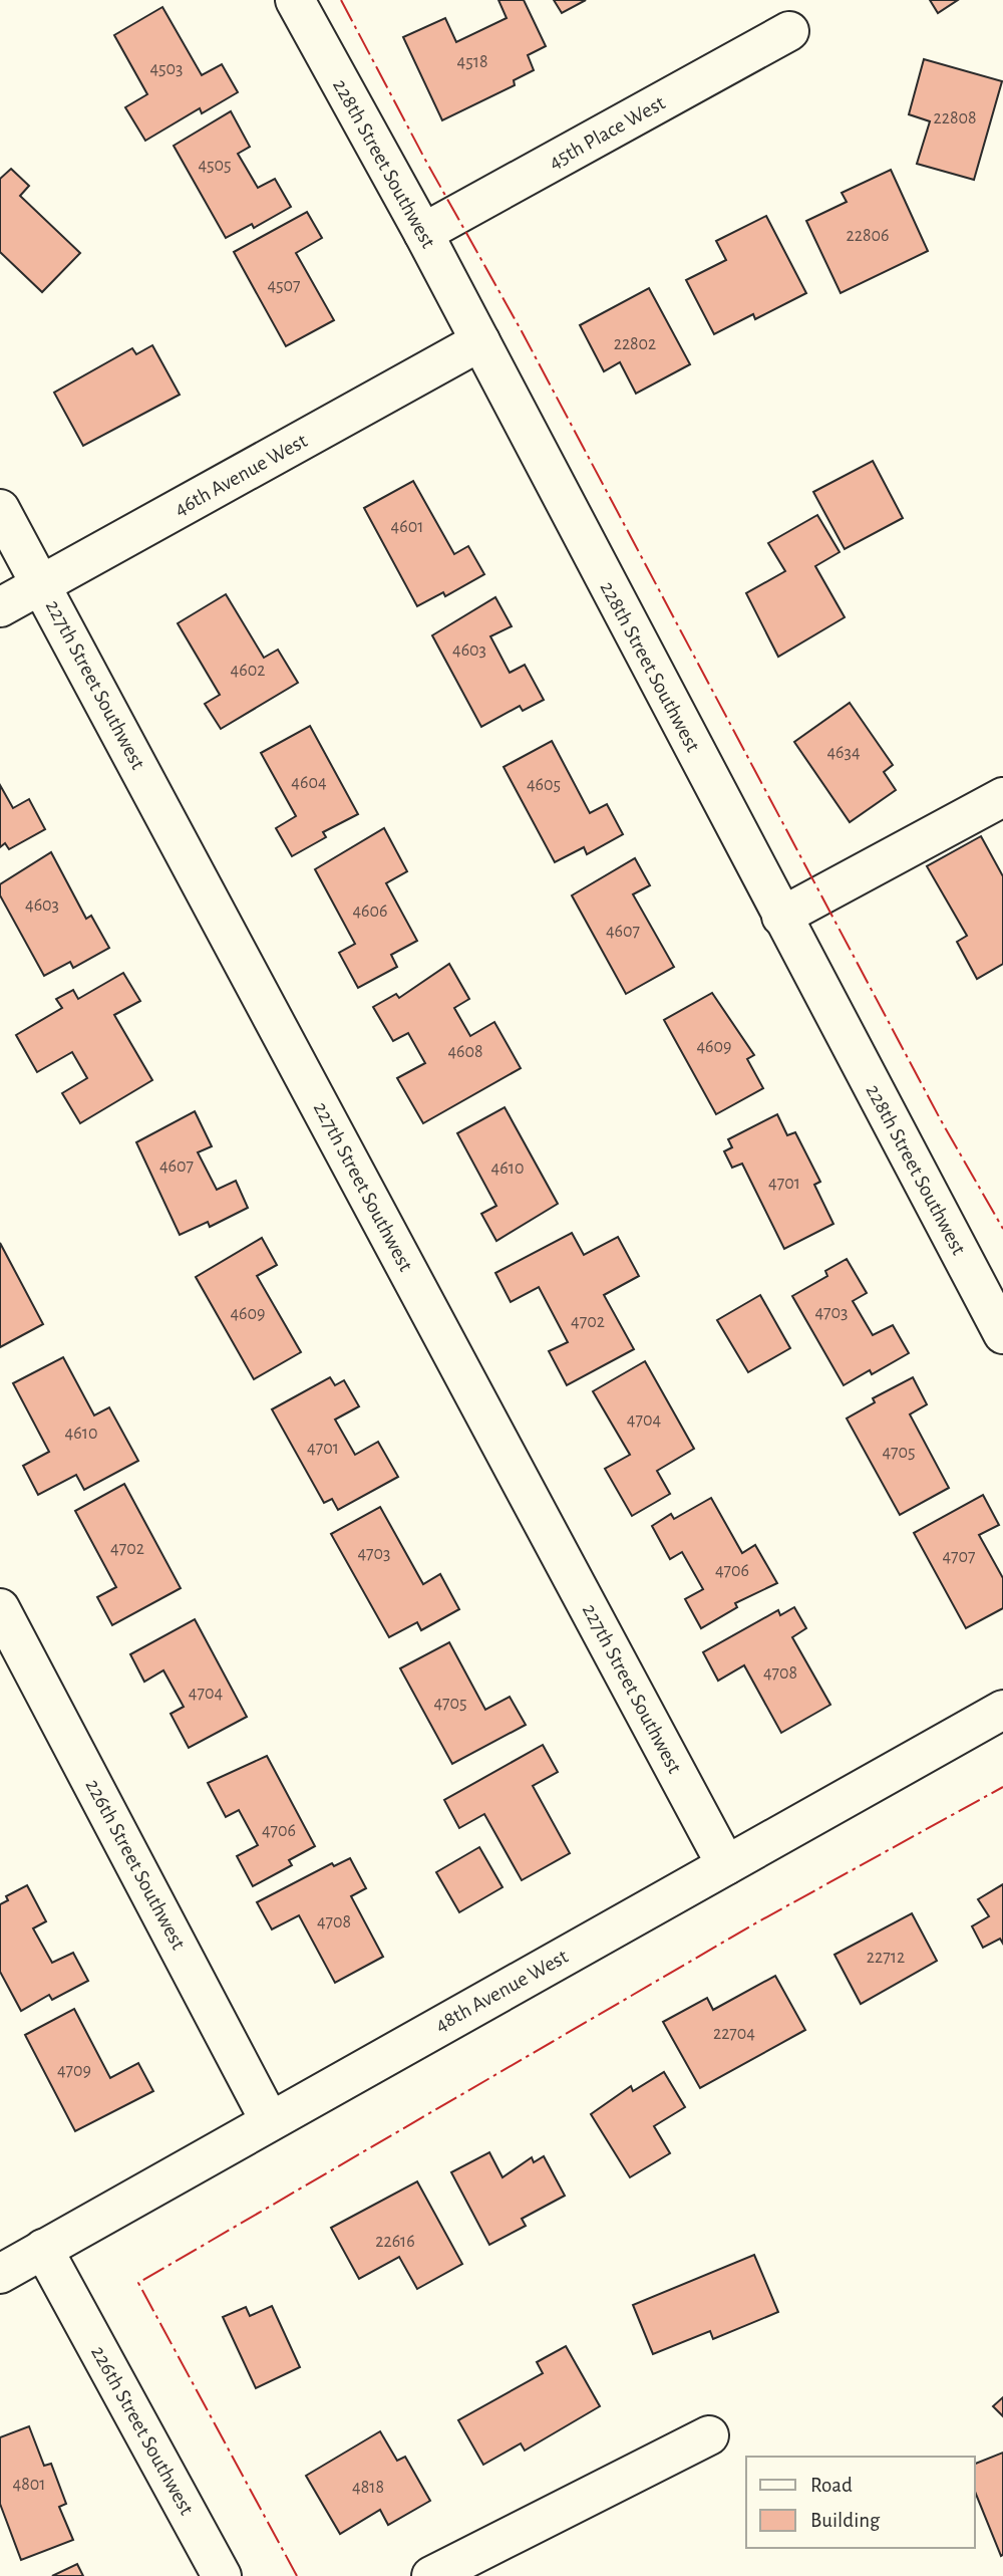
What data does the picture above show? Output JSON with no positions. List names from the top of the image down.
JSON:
{
  "streets": {
    "street": [
      "45th Place West",
      "228th Street Southwest",
      "46th Avenue West",
      "227th Street Southwest",
      "226th Street Southwest",
      "48th Avenue West"
    ]
  },
  "crossings": [
    ["45th Place West", "228th Street Southwest"],
    ["228th Street Southwest", "46th Avenue West"],
    ["46th Avenue West", "227th Street Southwest"],
    ["227th Street Southwest", "48th Avenue West"],
    ["226th Street Southwest", "48th Avenue West"]
  ],
  "house_numbers": [
    "4518",
    "4503",
    "22808",
    "4505",
    "22806",
    "4507",
    "22802",
    "4601",
    "4603",
    "4602",
    "4634",
    "4604",
    "4605",
    "4603",
    "4606",
    "4607",
    "4609",
    "4608",
    "4607",
    "4610",
    "4701",
    "4703",
    "4609",
    "4702",
    "4704",
    "4610",
    "4701",
    "4705",
    "4702",
    "4703",
    "4707",
    "4706",
    "4708",
    "4704",
    "4705",
    "4706",
    "4708",
    "22712",
    "22704",
    "4709",
    "22616",
    "4801",
    "4818"
  ],
  "legend": ["Road", "Building"]
}
